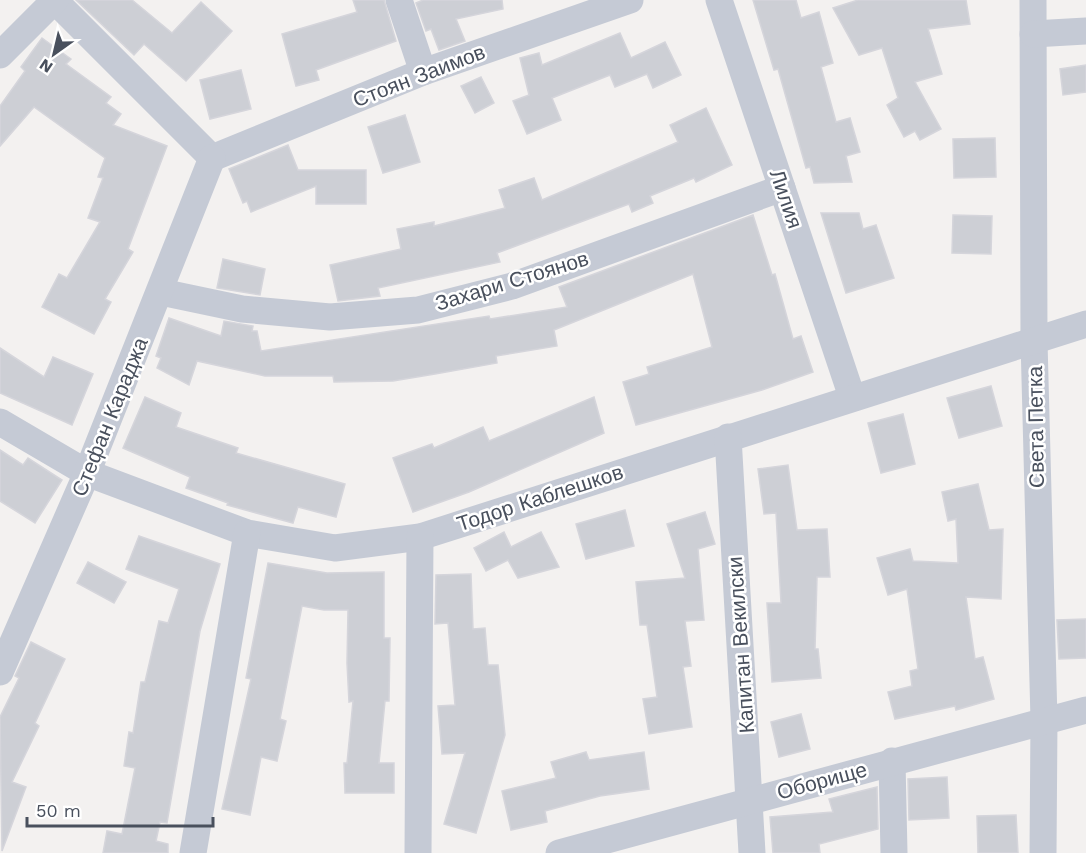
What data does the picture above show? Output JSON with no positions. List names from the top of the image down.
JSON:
{
  "streets": {
    "street": [
      "Стоян Заимов",
      "Лилия",
      "Захари Стоянов",
      "Стефан Караджа",
      "Света Петка",
      "Тодор Каблешков",
      "Капитан Векилски",
      "Оборище"
    ]
  },
  "crossings": [
    ["Стоян Заимов", "Стефан Караджа"],
    ["Лилия", "Захари Стоянов"],
    ["Лилия", "Тодор Каблешков"],
    ["Захари Стоянов", "Стефан Караджа"],
    ["Стефан Караджа", "Тодор Каблешков"],
    ["Света Петка", "Тодор Каблешков"],
    ["Света Петка", "Оборище"],
    ["Тодор Каблешков", "Капитан Векилски"],
    ["Капитан Векилски", "Оборище"]
  ],
  "scale_bar": "50 m",
  "north": "bottom left"
}
